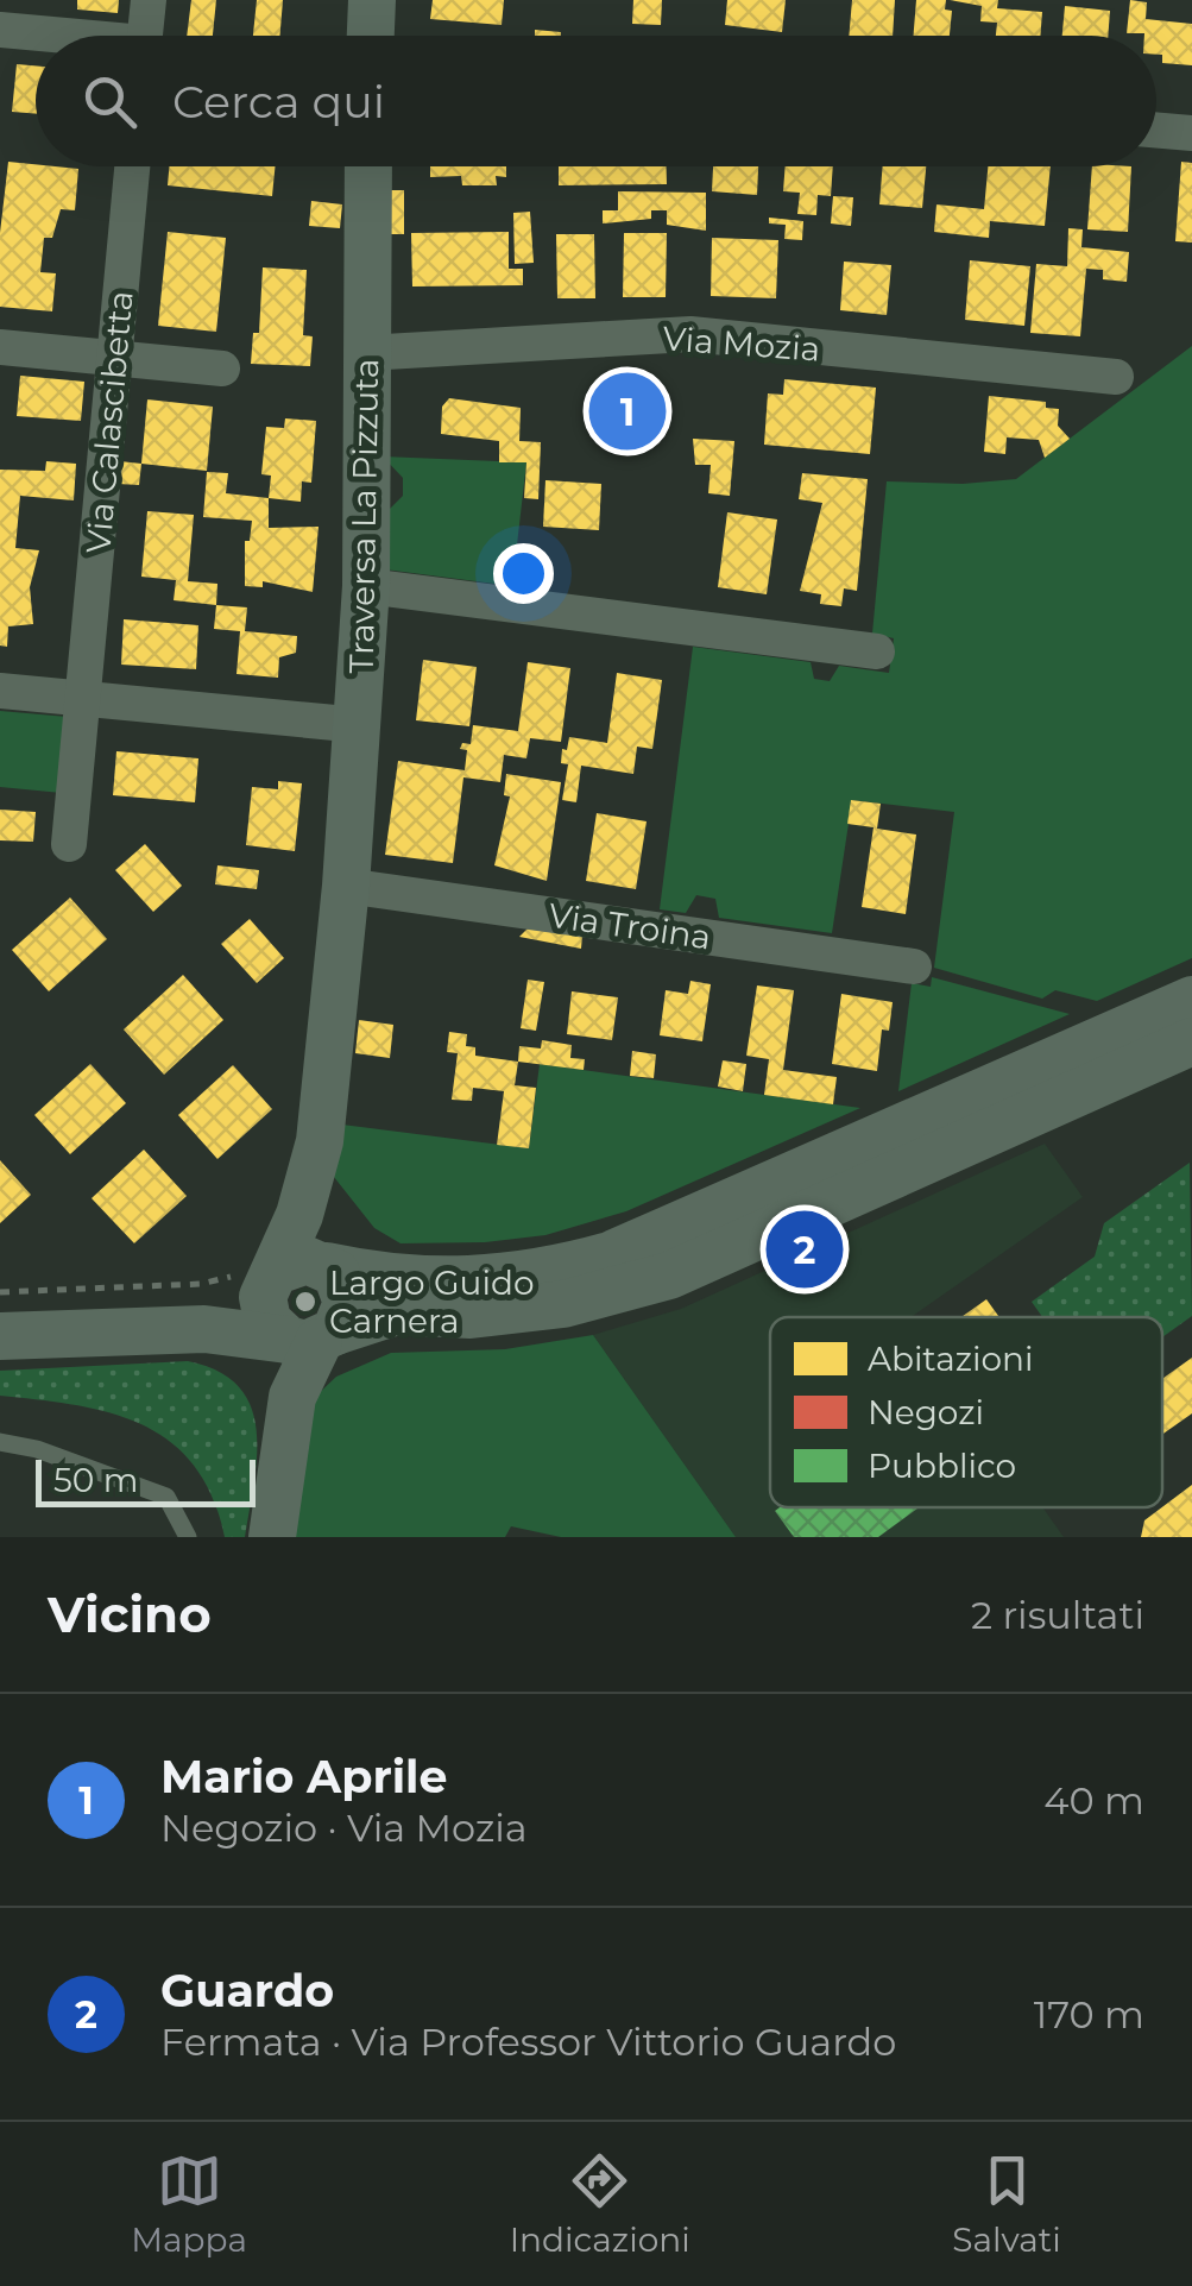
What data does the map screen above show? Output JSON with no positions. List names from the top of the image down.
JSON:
{
  "streets": {
    "street": [
      "Via Mozia",
      "Via Calascibetta",
      "Traversa La Pizzuta",
      "Via Troina"
    ]
  },
  "crossings": [
    ["Via Mozia", "Traversa La Pizzuta"],
    ["Traversa La Pizzuta", "Via Troina"]
  ],
  "places": ["Largo Guido Carnera"],
  "legend": ["Abitazioni", "Negozi", "Pubblico"],
  "scale_bar": "50 m",
  "page": {
    "search": "Cerca qui",
    "pins": ["1", "2"],
    "scale": "50 m",
    "heading": ["Vicino", "2 risultati"],
    "list": [
      {
        "mark": "1",
        "name": "Mario Aprile",
        "note": "Negozio · Via Mozia",
        "value": "40 m"
      },
      {
        "mark": "2",
        "name": "Guardo",
        "note": "Fermata · Via Professor Vittorio Guardo",
        "value": "170 m"
      }
    ],
    "nav": ["Mappa", "Indicazioni", "Salvati"]
  }
}
